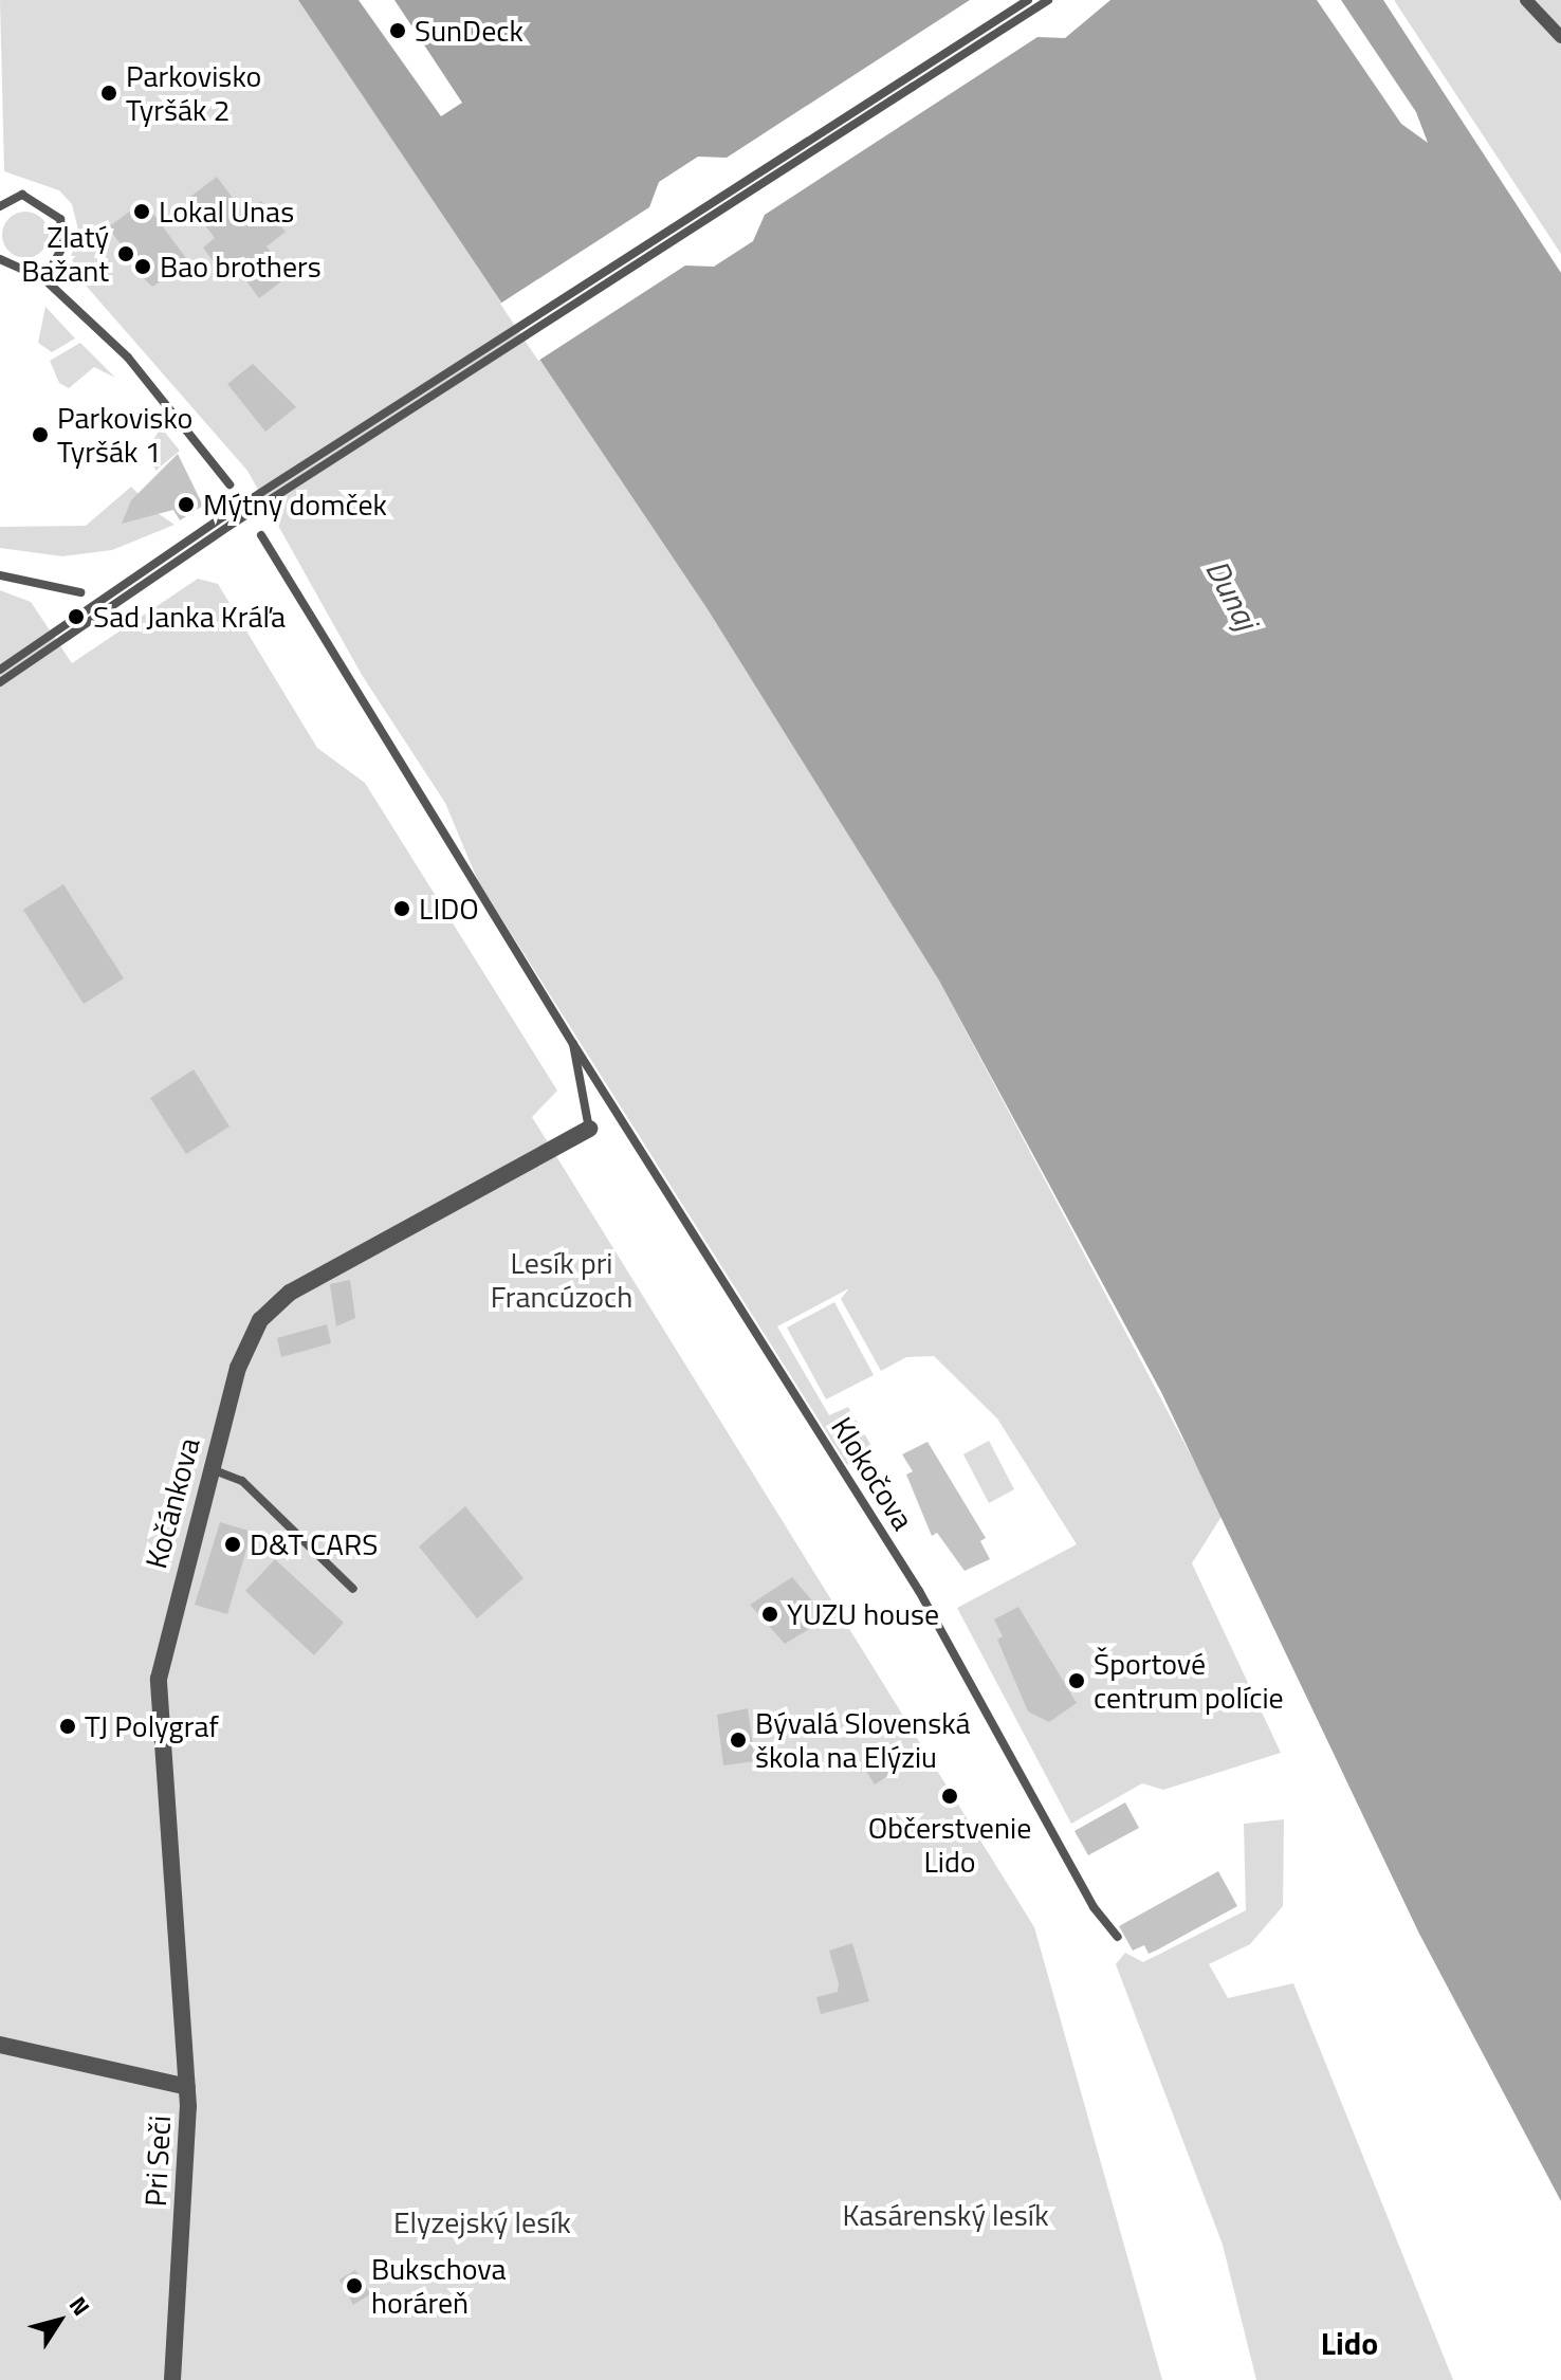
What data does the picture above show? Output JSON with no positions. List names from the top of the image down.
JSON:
{
  "streets": {
    "street": ["Kočánkova", "Pri Seči"],
    "lane": ["Klokočova"]
  },
  "crossings": [
    ["Kočánkova", "Pri Seči"]
  ],
  "districts": ["Lido"],
  "water": ["Dunaj"],
  "parks": ["Lesík pri Francúzoch", "Kasárenský lesík", "Elyzejský lesík"],
  "places": [
    "SunDeck",
    "Parkovisko Tyršák 2",
    "Lokal Unas",
    "Zlatý Bažant",
    "Bao brothers",
    "Parkovisko Tyršák 1",
    "Mýtny domček",
    "Sad Janka Kráľa",
    "LIDO",
    "D&T CARS",
    "YUZU house",
    "Športové centrum polície",
    "TJ Polygraf",
    "Bývalá Slovenská škola na Elýziu",
    "Občerstvenie Lido",
    "Bukschova horáreň"
  ],
  "north": "top right"
}
